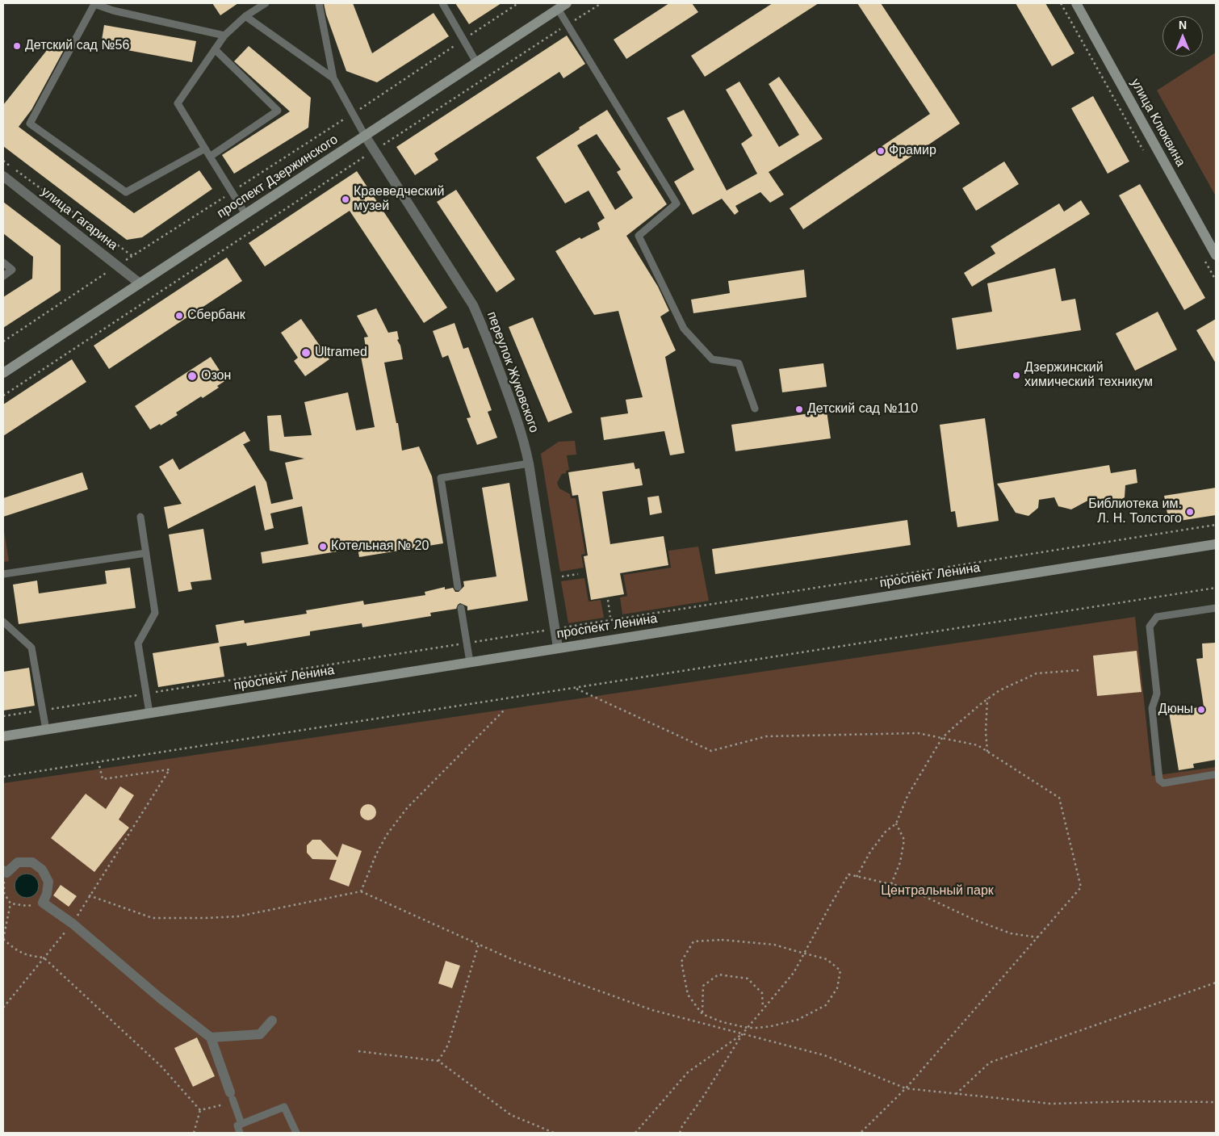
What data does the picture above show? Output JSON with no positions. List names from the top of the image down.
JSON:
{
  "streets": {
    "main road": ["улица Клюквина", "проспект Дзержинского", "проспект Ленина"],
    "street": ["улица Гагарина", "переулок Жуковского"]
  },
  "crossings": [
    ["проспект Дзержинского", "улица Гагарина"],
    ["проспект Дзержинского", "переулок Жуковского"],
    ["переулок Жуковского", "проспект Ленина"]
  ],
  "parks": ["Центральный парк"],
  "places": [
    "Детский сад №56",
    "Фрамир",
    "Краеведческий музей",
    "Сбербанк",
    "Ultramed",
    "Дзержинский химический техникум",
    "Озон",
    "Детский сад №110",
    "Библиотека им. Л. Н. Толстого",
    "Котельная № 20",
    "Дюны"
  ],
  "north": "top"
}
